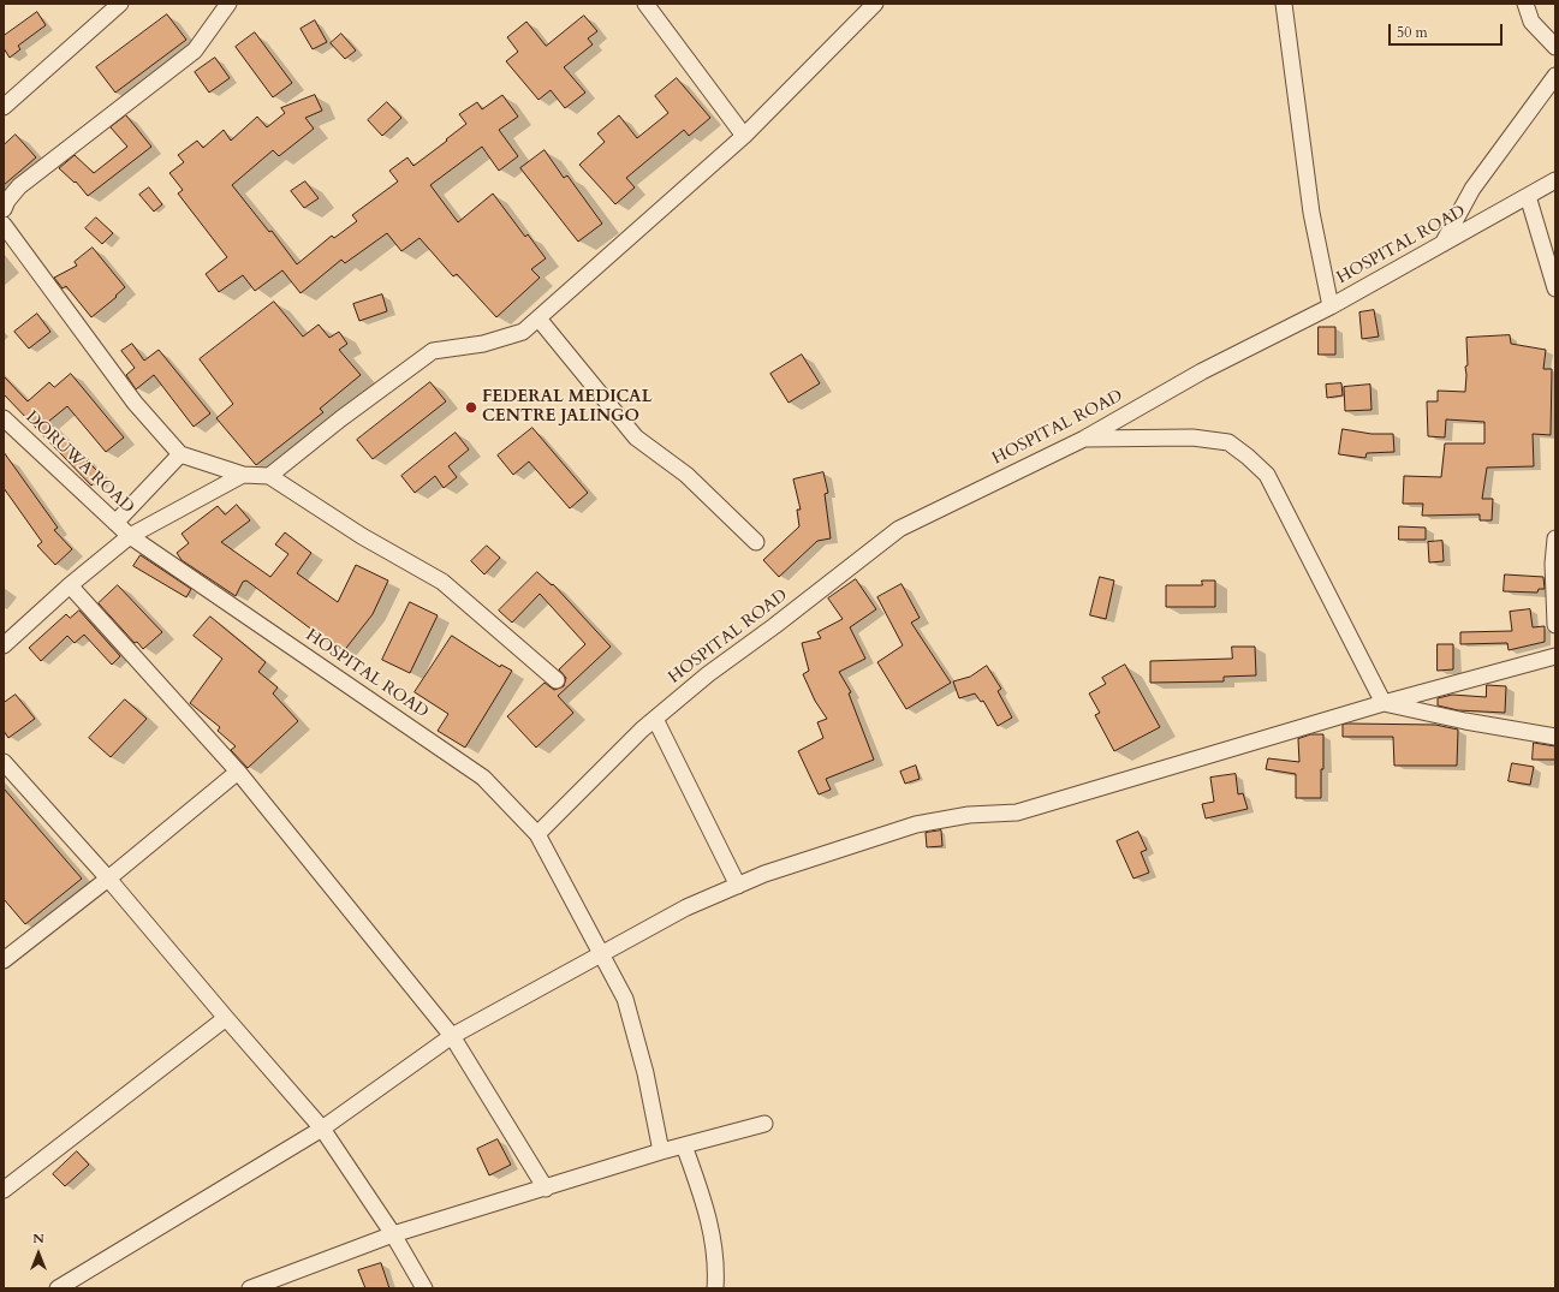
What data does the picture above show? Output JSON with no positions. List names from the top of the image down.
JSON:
{
  "streets": {
    "street": ["HOSPITAL ROAD", "DORUWA ROAD"]
  },
  "crossings": [
    ["HOSPITAL ROAD", "DORUWA ROAD"]
  ],
  "places": ["FEDERAL MEDICAL CENTRE JALINGO"],
  "scale_bar": "50 m",
  "north": "top"
}
